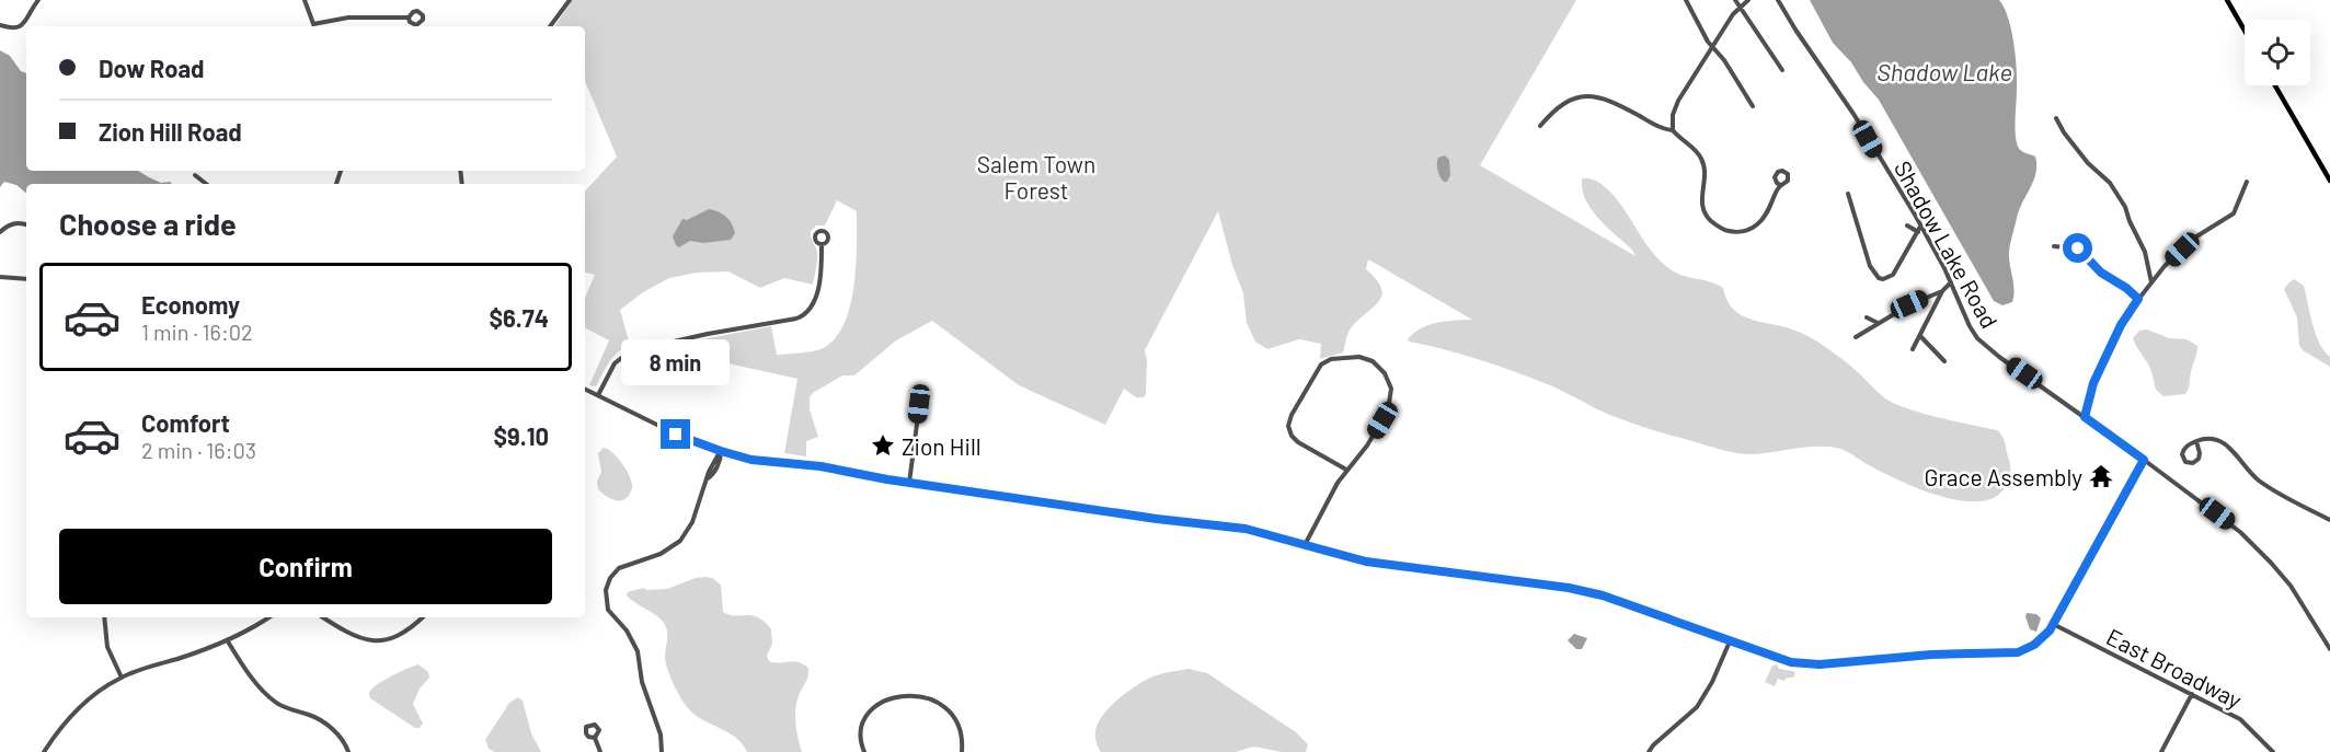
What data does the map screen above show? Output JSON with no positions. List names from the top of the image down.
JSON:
{
  "streets": {
    "street": ["Shadow Lake Road", "East Broadway"]
  },
  "water": ["Shadow Lake"],
  "parks": ["Salem Town Forest"],
  "places": {
    "place": ["Zion Hill"],
    "temple": ["Grace Assembly"]
  },
  "page": {
    "banner": ["Dow Road", "Zion Hill Road"],
    "heading": "Choose a ride",
    "list": [
      {
        "name": "Economy",
        "note": "1 min · 16:02",
        "value": "$6.74"
      },
      {
        "name": "Comfort",
        "note": "2 min · 16:03",
        "value": "$9.10"
      }
    ],
    "bubble": "8 min",
    "buttons": "Confirm"
  }
}
